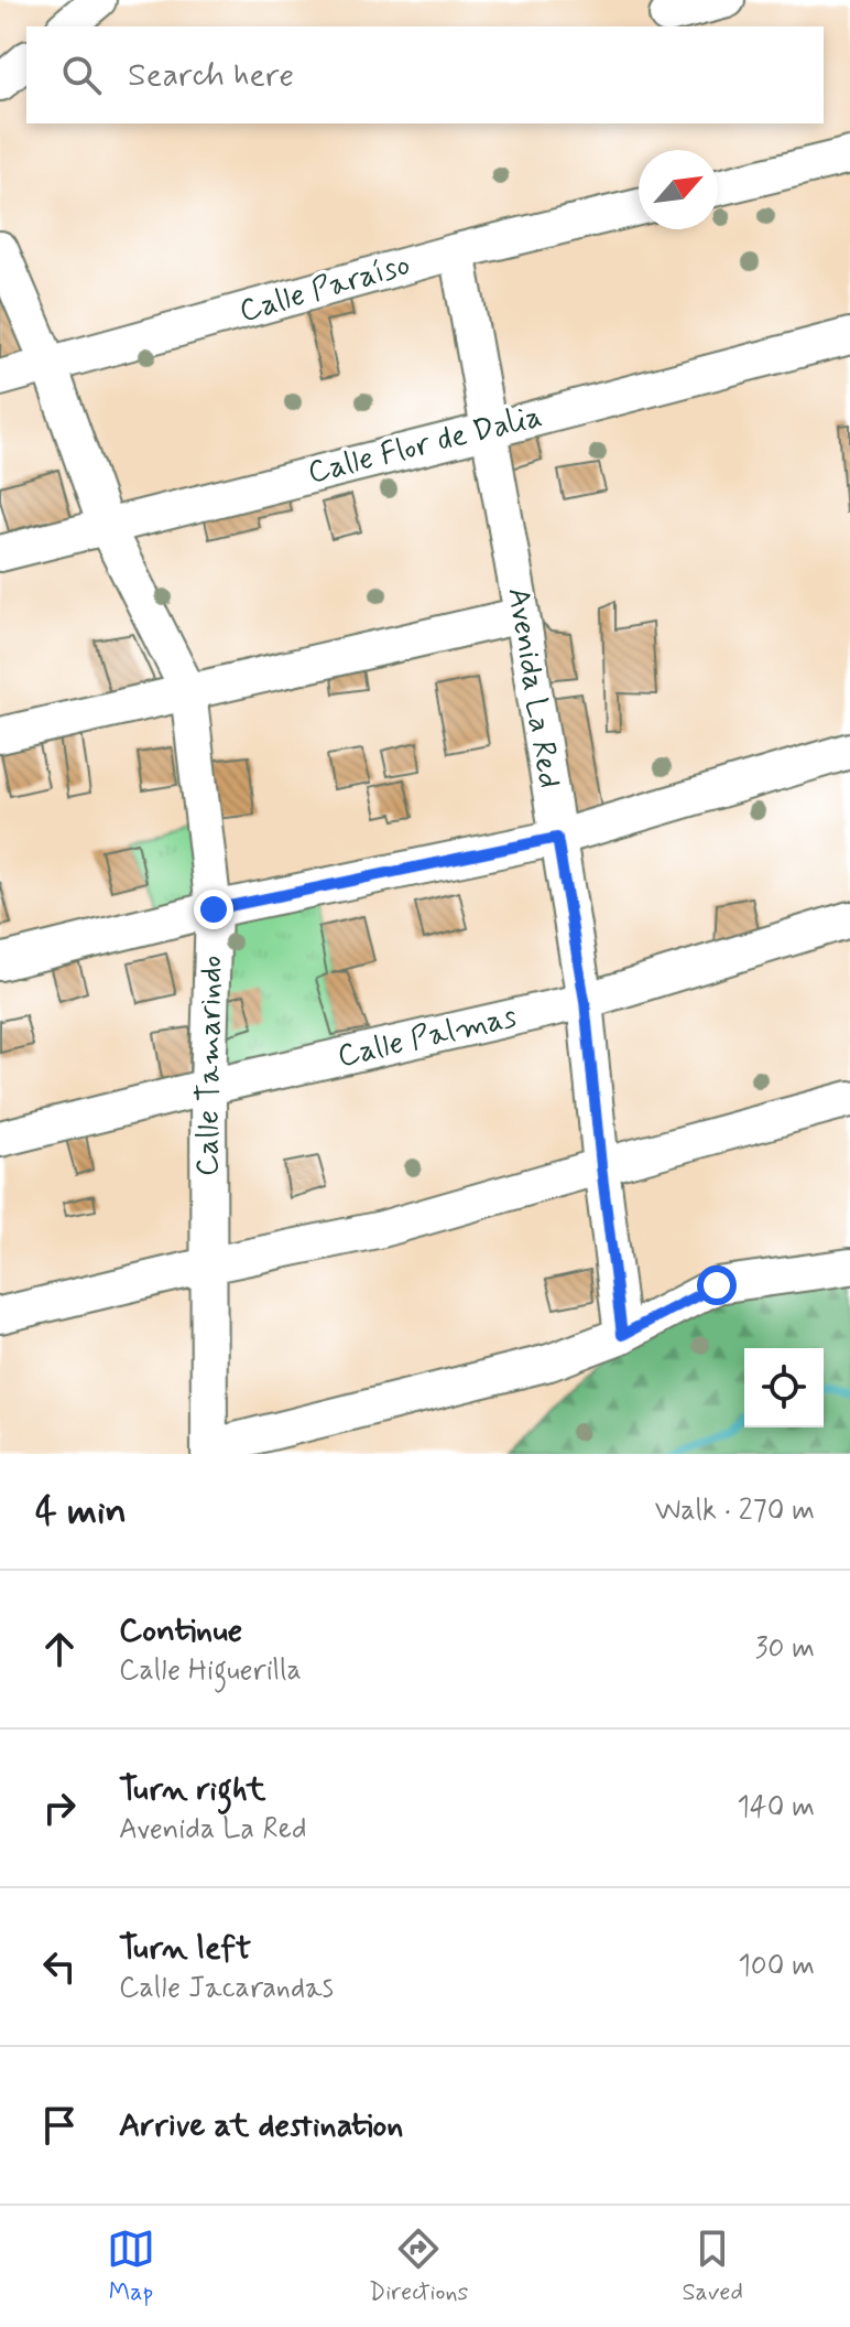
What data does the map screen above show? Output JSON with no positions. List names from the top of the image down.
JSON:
{
  "streets": {
    "street": [
      "Calle Paraíso",
      "Calle Flor de Dalia",
      "Avenida La Red",
      "Calle Palmas",
      "Calle Tamarindo"
    ]
  },
  "crossings": [
    ["Calle Paraíso", "Avenida La Red"],
    ["Calle Paraíso", "Calle Tamarindo"],
    ["Calle Flor de Dalia", "Avenida La Red"],
    ["Calle Flor de Dalia", "Calle Tamarindo"],
    ["Avenida La Red", "Calle Palmas"],
    ["Calle Palmas", "Calle Tamarindo"]
  ],
  "north": "top right",
  "page": {
    "search": "Search here",
    "heading": ["4 min", "Walk · 270 m"],
    "list": [
      ["Continue", "Calle Higuerilla", "30 m"],
      ["Turn right", "Avenida La Red", "140 m"],
      ["Turn left", "Calle Jacarandas", "100 m"],
      "Arrive at destination"
    ],
    "nav": ["Map", "Directions", "Saved"]
  }
}
